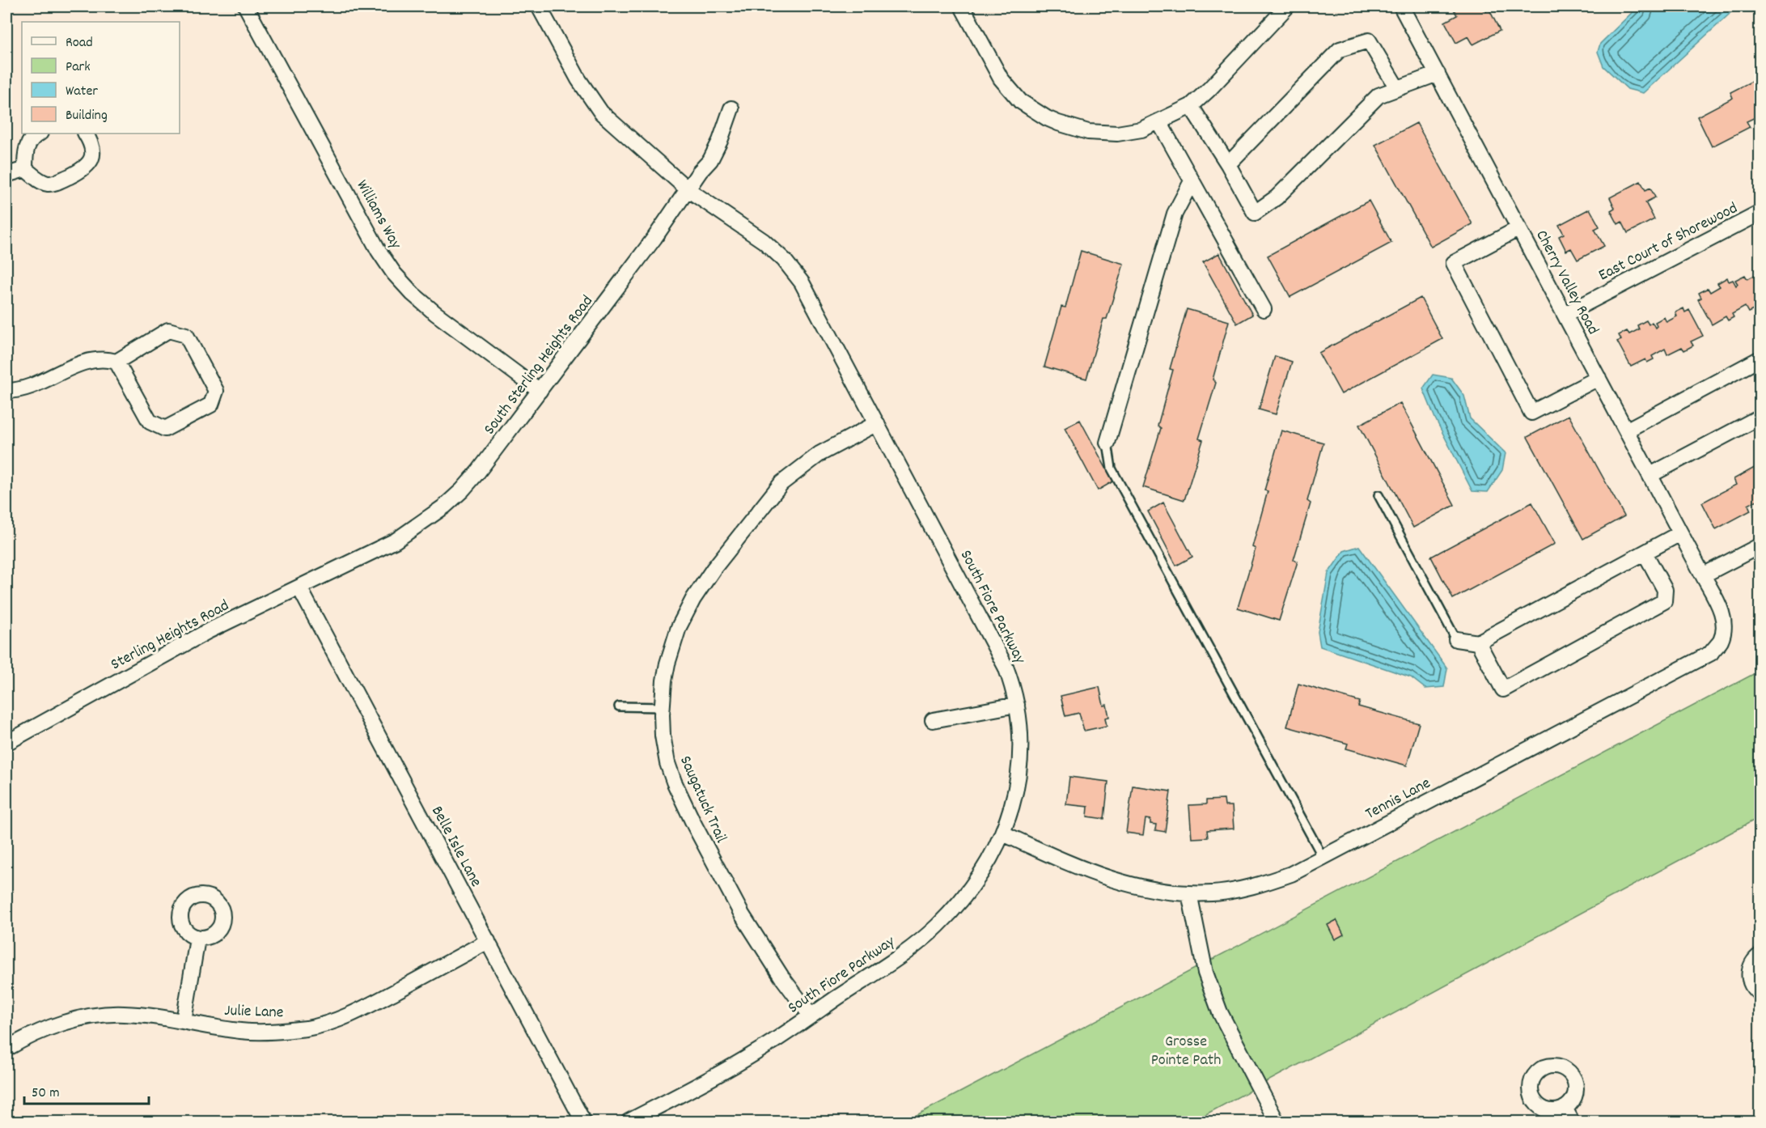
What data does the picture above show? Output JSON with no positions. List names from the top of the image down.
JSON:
{
  "streets": {
    "street": [
      "Williams Way",
      "East Court of Shorewood",
      "Cherry Valley Road",
      "South Sterling Heights Road",
      "South Fiore Parkway",
      "Sterling Heights Road",
      "Tennis Lane",
      "Saugatuck Trail",
      "Belle Isle Lane",
      "Julie Lane"
    ]
  },
  "crossings": [
    ["Williams Way", "South Sterling Heights Road"],
    ["East Court of Shorewood", "Cherry Valley Road"],
    ["Cherry Valley Road", "Tennis Lane"],
    ["South Sterling Heights Road", "South Fiore Parkway"],
    ["South Sterling Heights Road", "Sterling Heights Road"],
    ["South Fiore Parkway", "Tennis Lane"],
    ["South Fiore Parkway", "Saugatuck Trail"],
    ["Sterling Heights Road", "Belle Isle Lane"],
    ["Belle Isle Lane", "Julie Lane"]
  ],
  "parks": ["Grosse Pointe Path"],
  "legend": [
    "Road",
    "Park",
    "Water",
    "Building"
  ],
  "scale_bar": "50 m"
}
